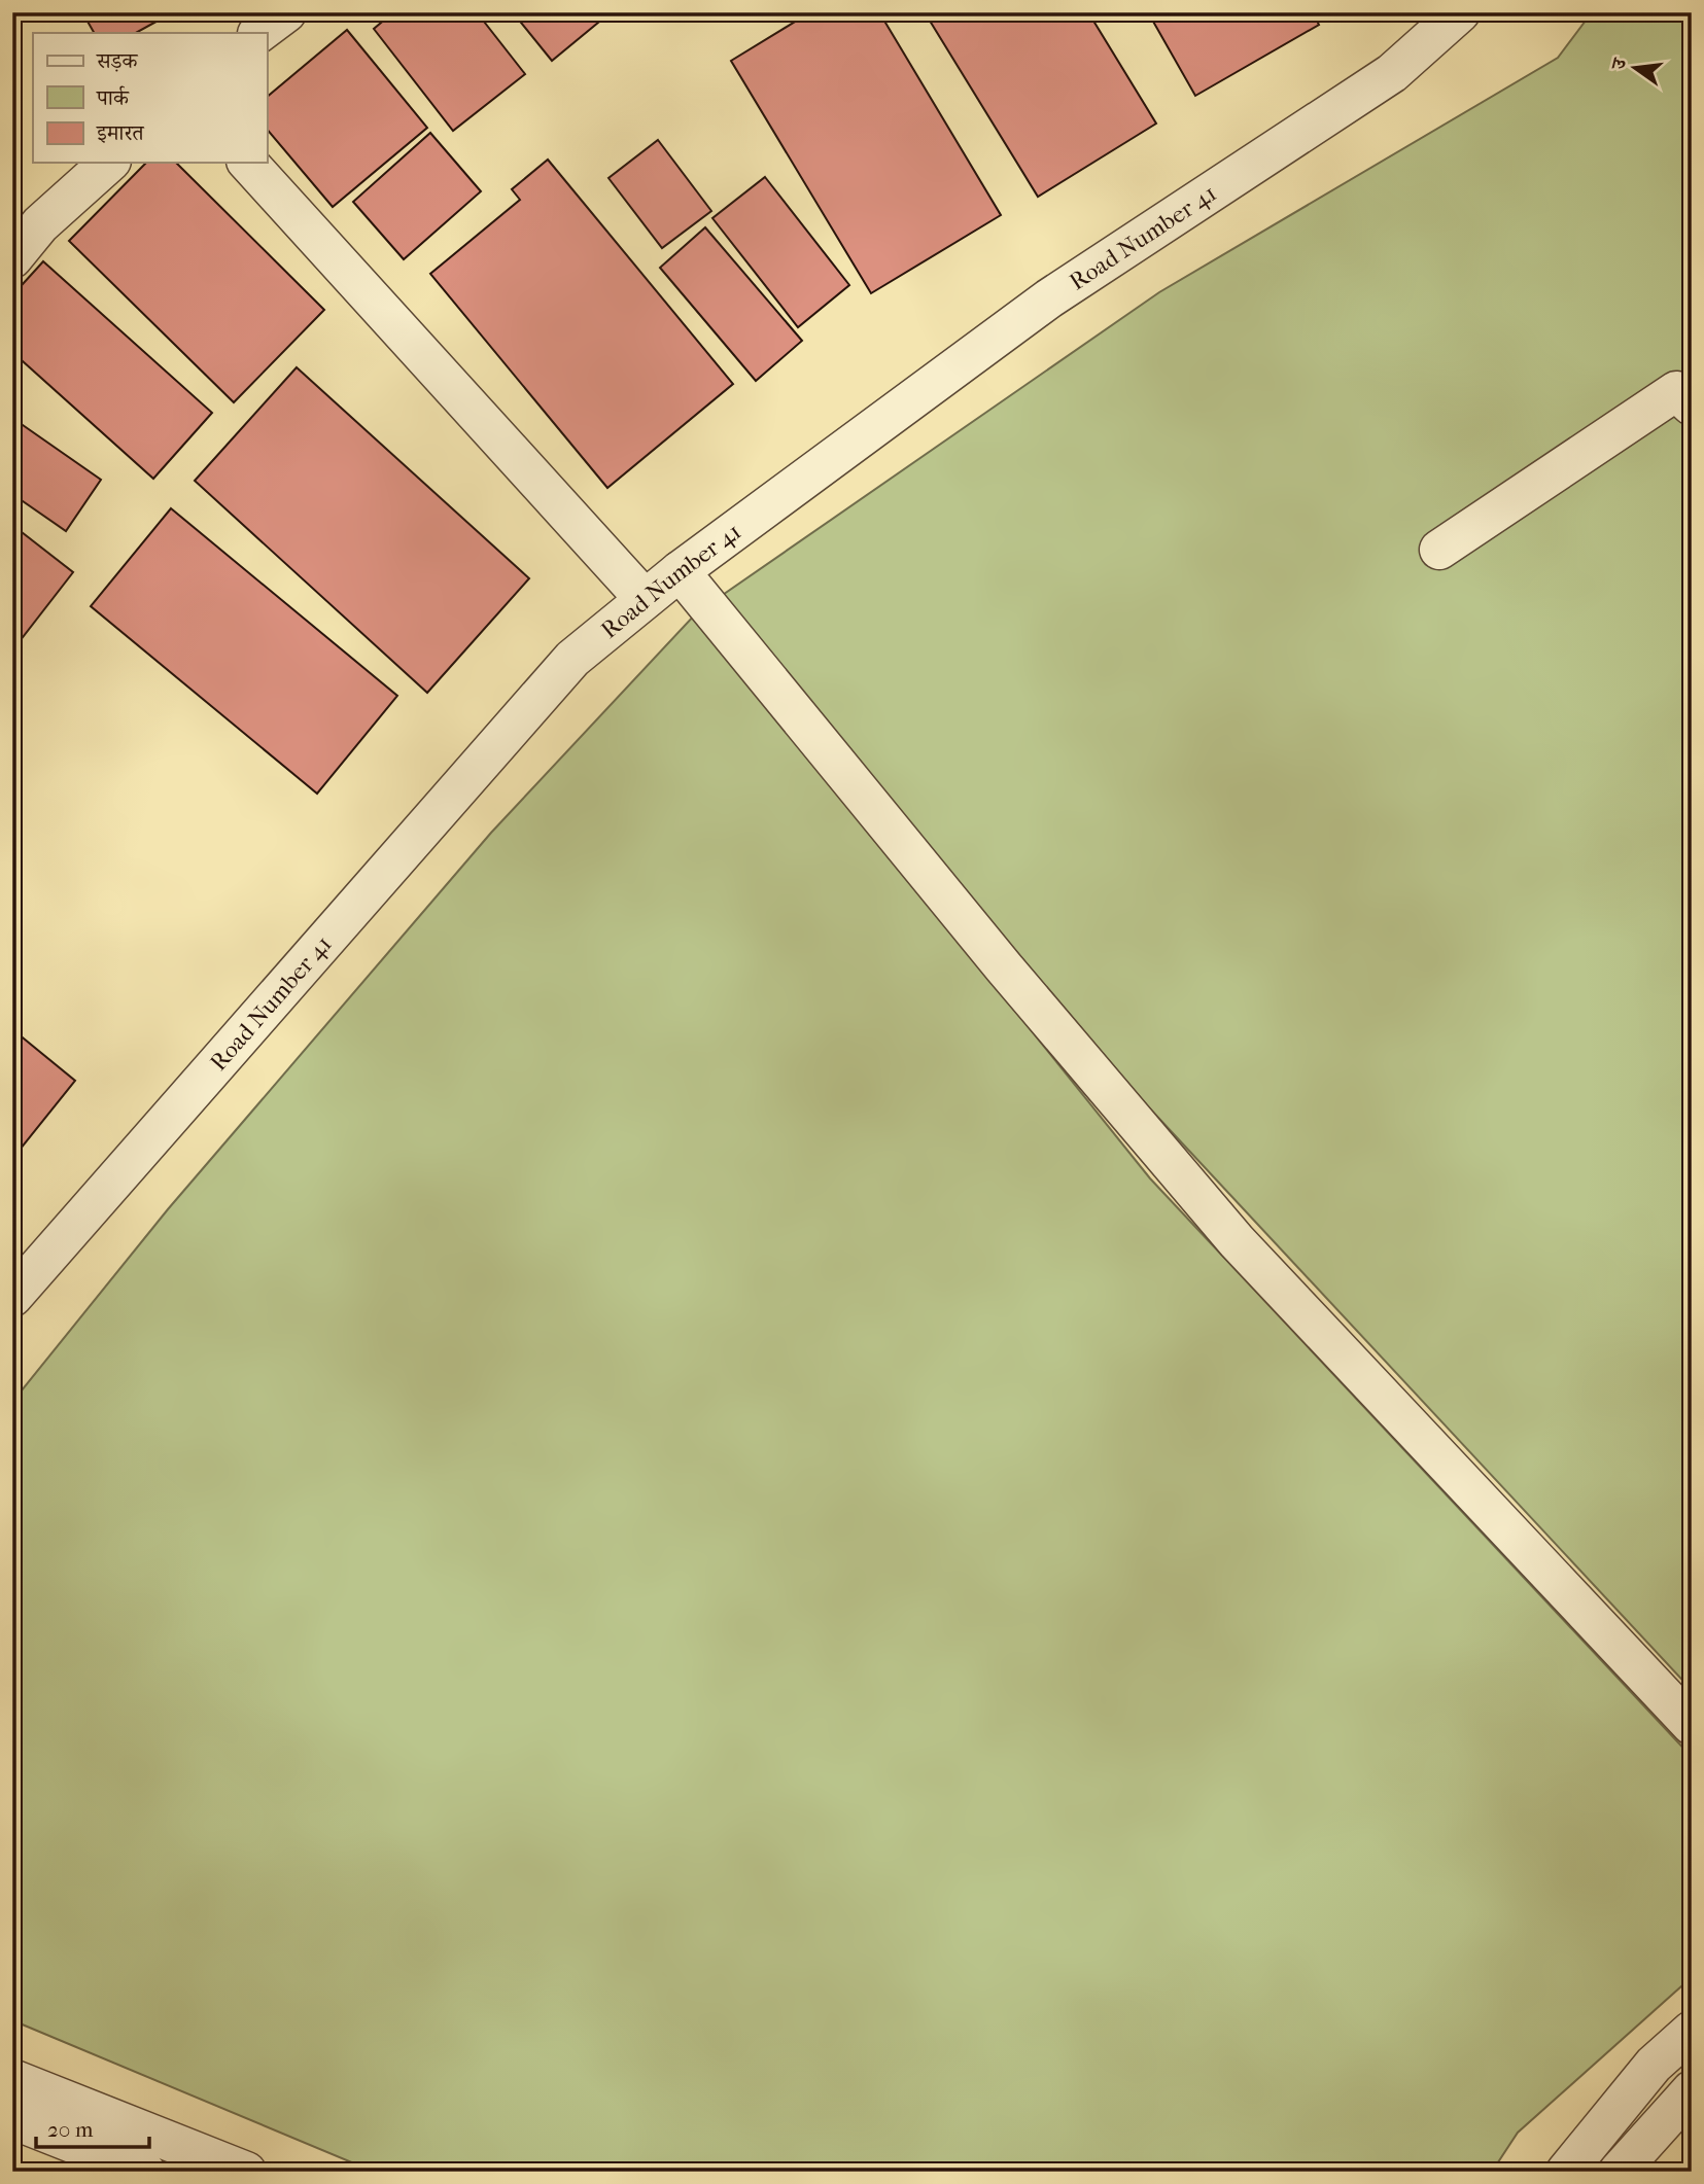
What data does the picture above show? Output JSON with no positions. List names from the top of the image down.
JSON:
{
  "streets": {
    "street": ["Road Number 41"]
  },
  "legend": ["सड़क", "पार्क", "इमारत"],
  "scale_bar": "20 m",
  "north": "left"
}
